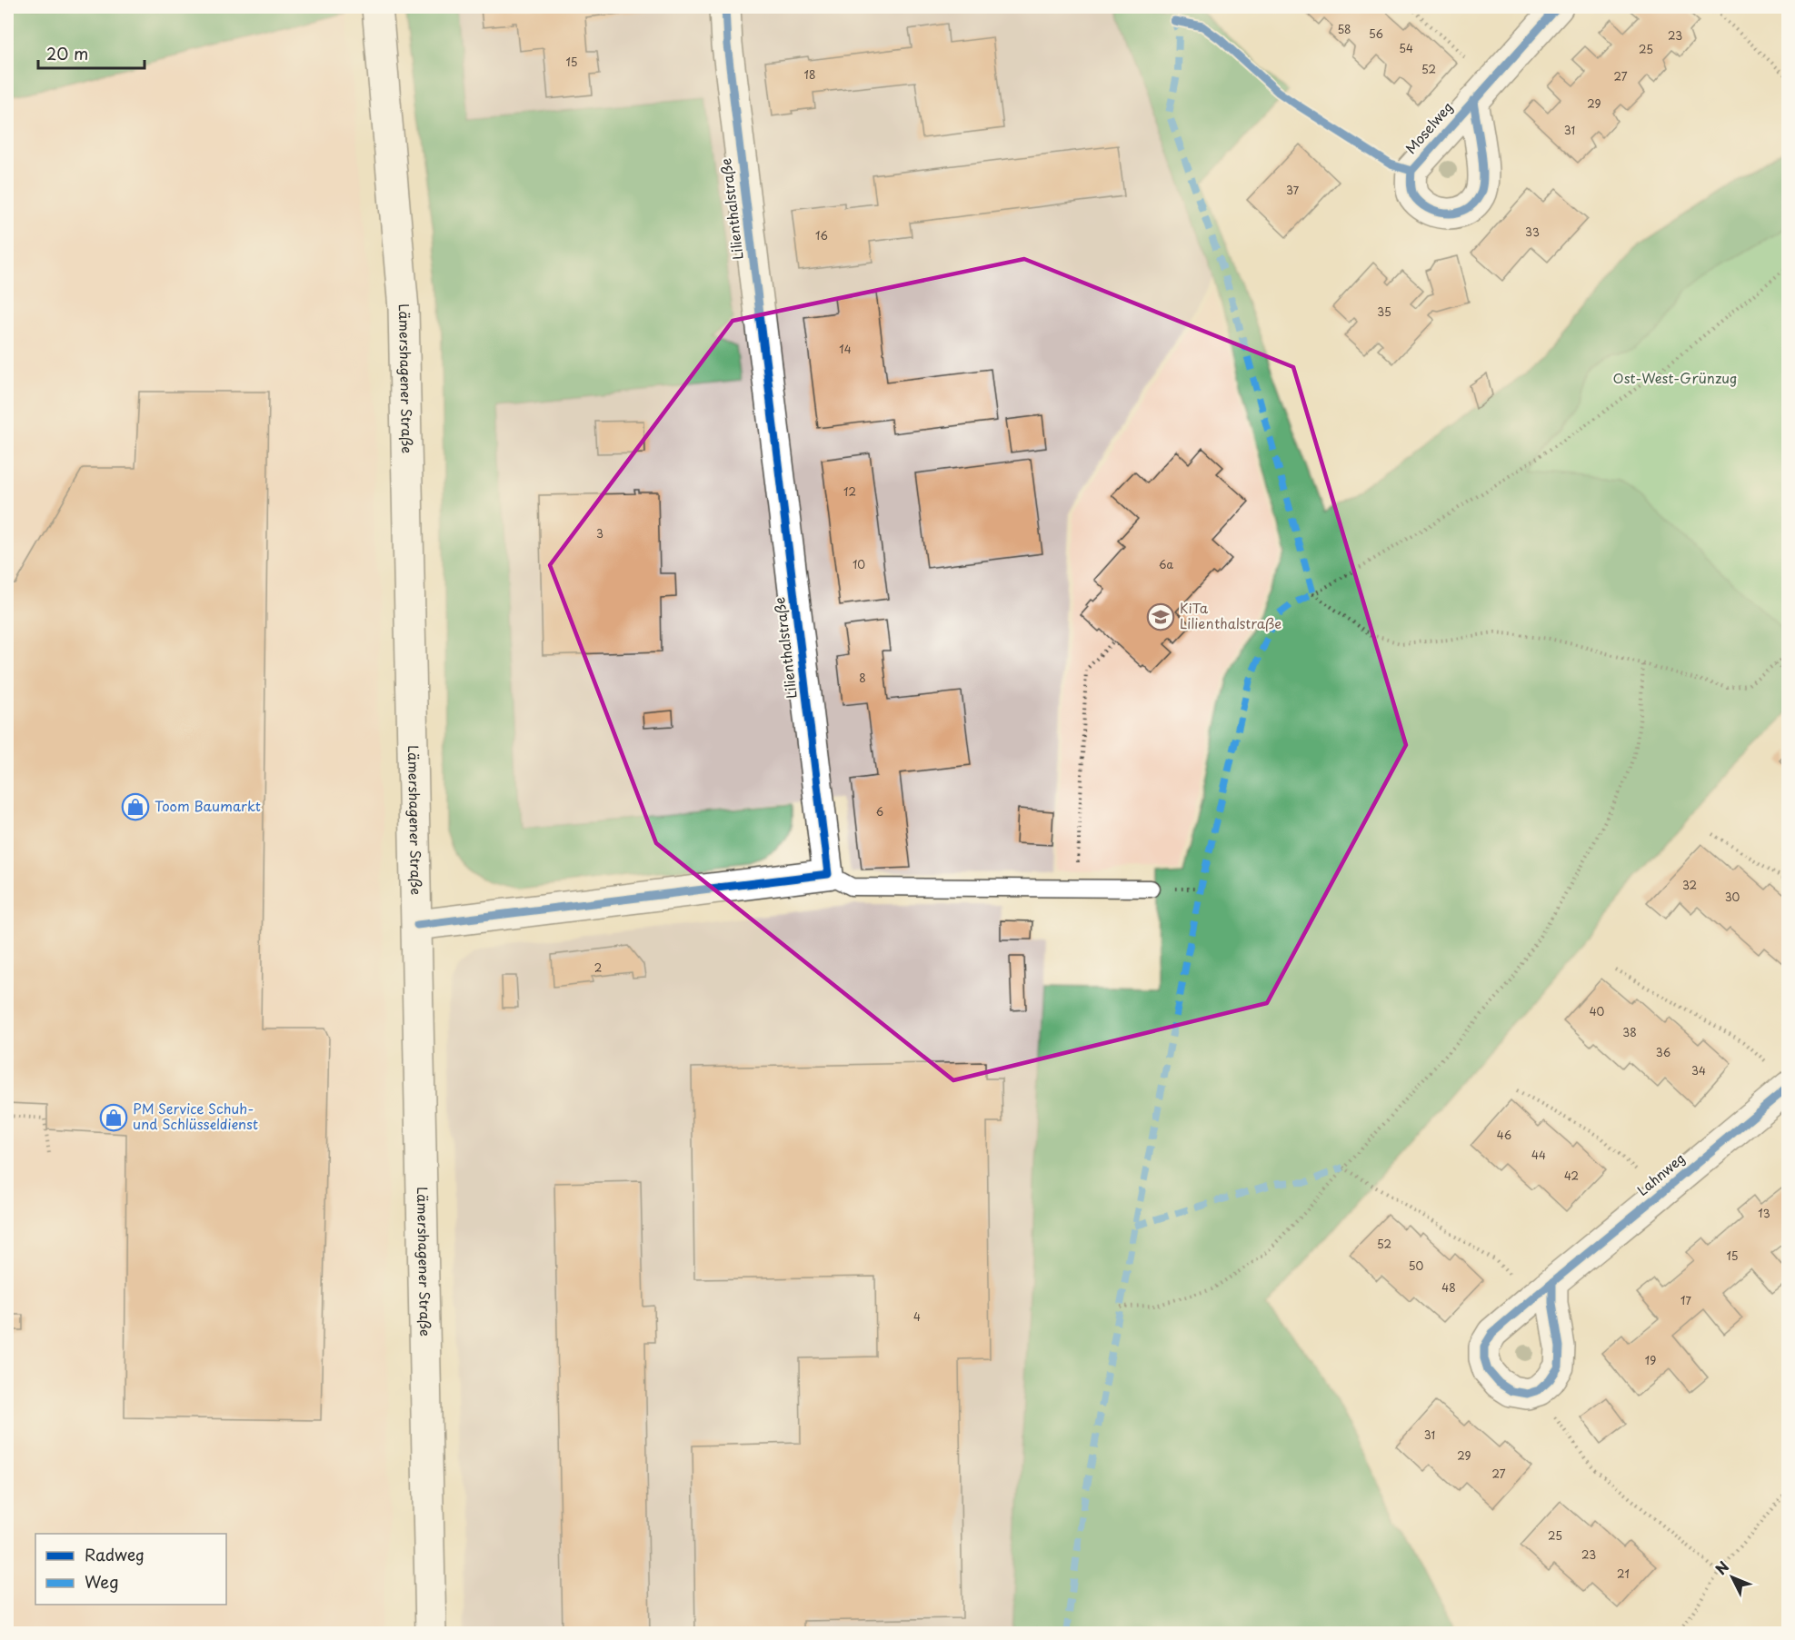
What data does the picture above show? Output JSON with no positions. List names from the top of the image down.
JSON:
{
  "streets": {
    "street": ["Lilienthalstraße", "Lämershagener Straße", "Lahnweg"],
    "cycle path": ["Moselweg"]
  },
  "parks": ["Ost-West-Grünzug"],
  "places": {
    "school or university": ["KiTa Lilienthalstraße"],
    "shop": ["Toom Baumarkt", "PM Service Schuh- und Schlüsseldienst"]
  },
  "house_numbers": [
    "58",
    "56",
    "23",
    "54",
    "25",
    "15",
    "52",
    "18",
    "27",
    "29",
    "31",
    "37",
    "33",
    "16",
    "35",
    "14",
    "12",
    "3",
    "10",
    "6a",
    "8",
    "6",
    "32",
    "30",
    "2",
    "40",
    "38",
    "36",
    "34",
    "46",
    "44",
    "42",
    "13",
    "52",
    "15",
    "50",
    "48",
    "17",
    "4",
    "19",
    "31",
    "29",
    "27",
    "25",
    "23",
    "21"
  ],
  "legend": ["Radweg", "Weg"],
  "scale_bar": "20 m",
  "north": "top left"
}
